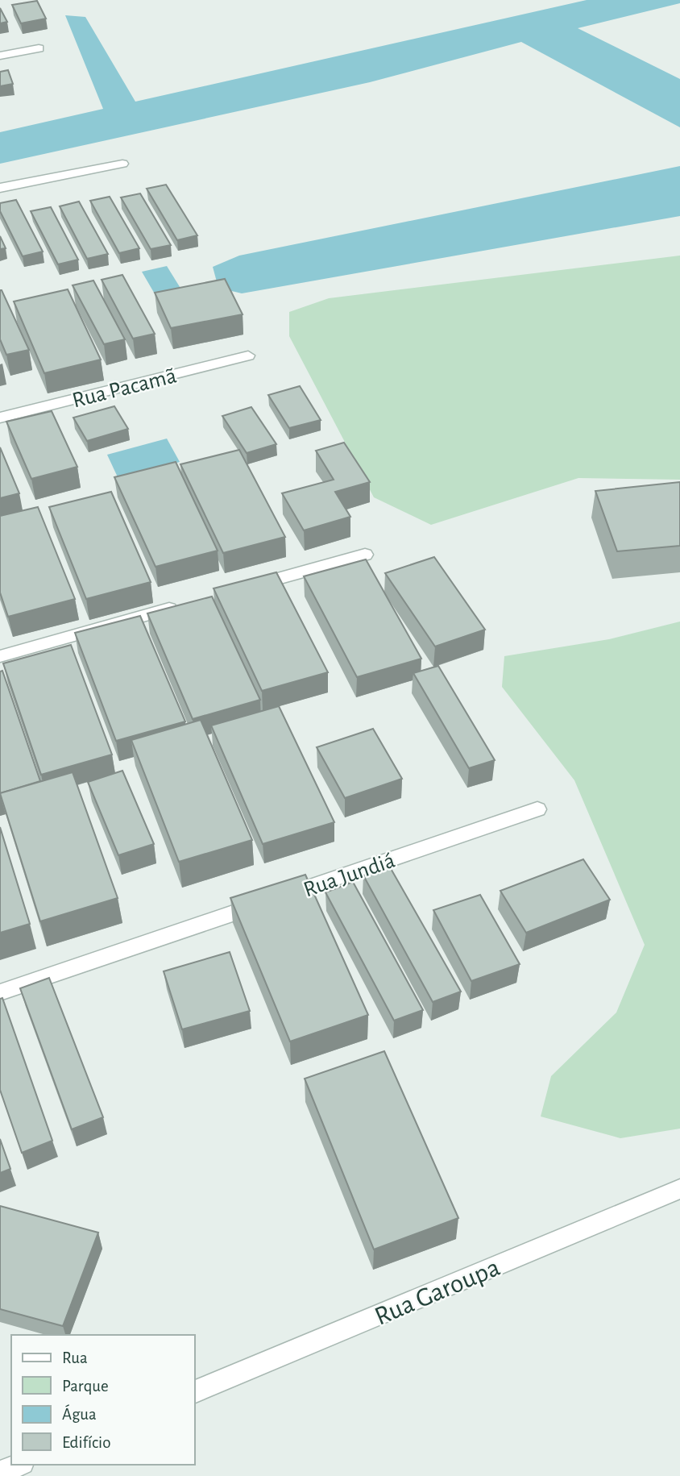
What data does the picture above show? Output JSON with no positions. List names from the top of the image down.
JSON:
{
  "streets": {
    "street": ["Rua Pacamã", "Rua Jundiá", "Rua Garoupa"]
  },
  "legend": [
    "Rua",
    "Parque",
    "Água",
    "Edifício"
  ]
}
